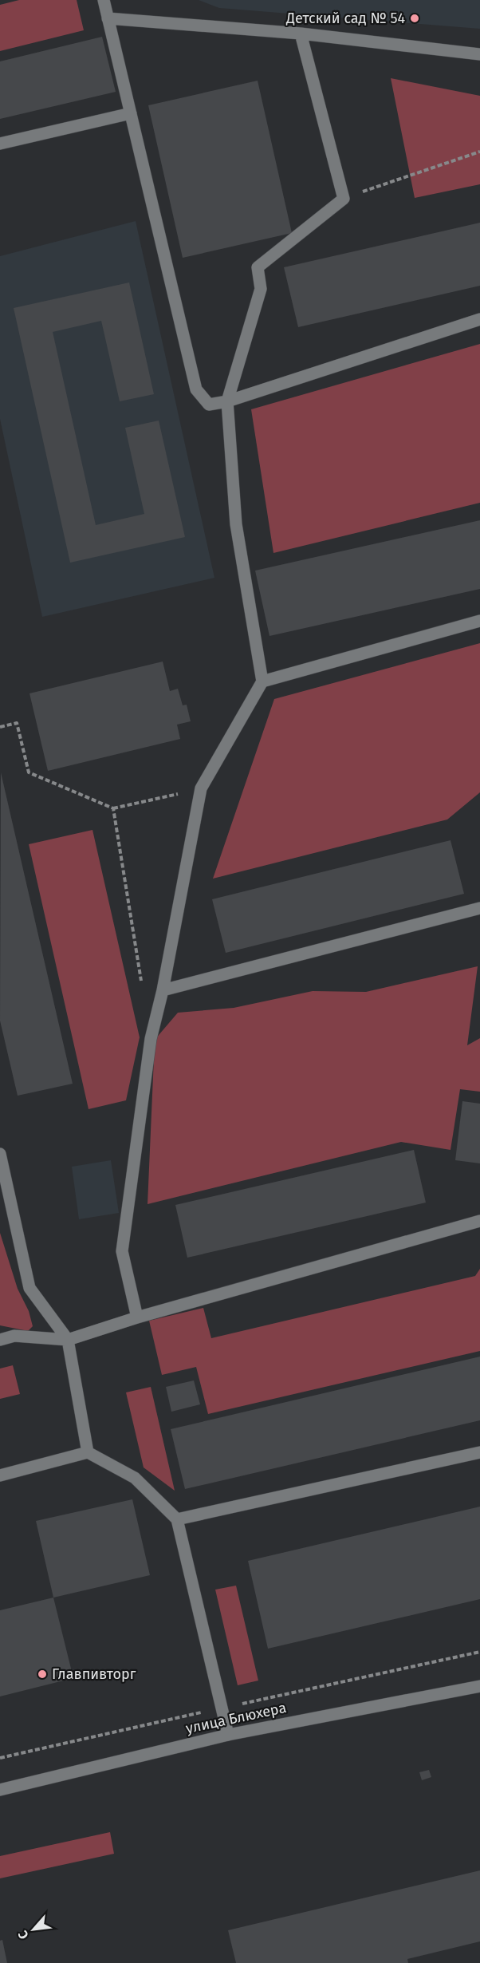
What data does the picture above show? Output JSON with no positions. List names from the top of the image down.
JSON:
{
  "streets": {
    "street": ["улица Блюхера"]
  },
  "places": ["Детский сад № 54", "Главпивторг"],
  "north": "bottom left"
}
